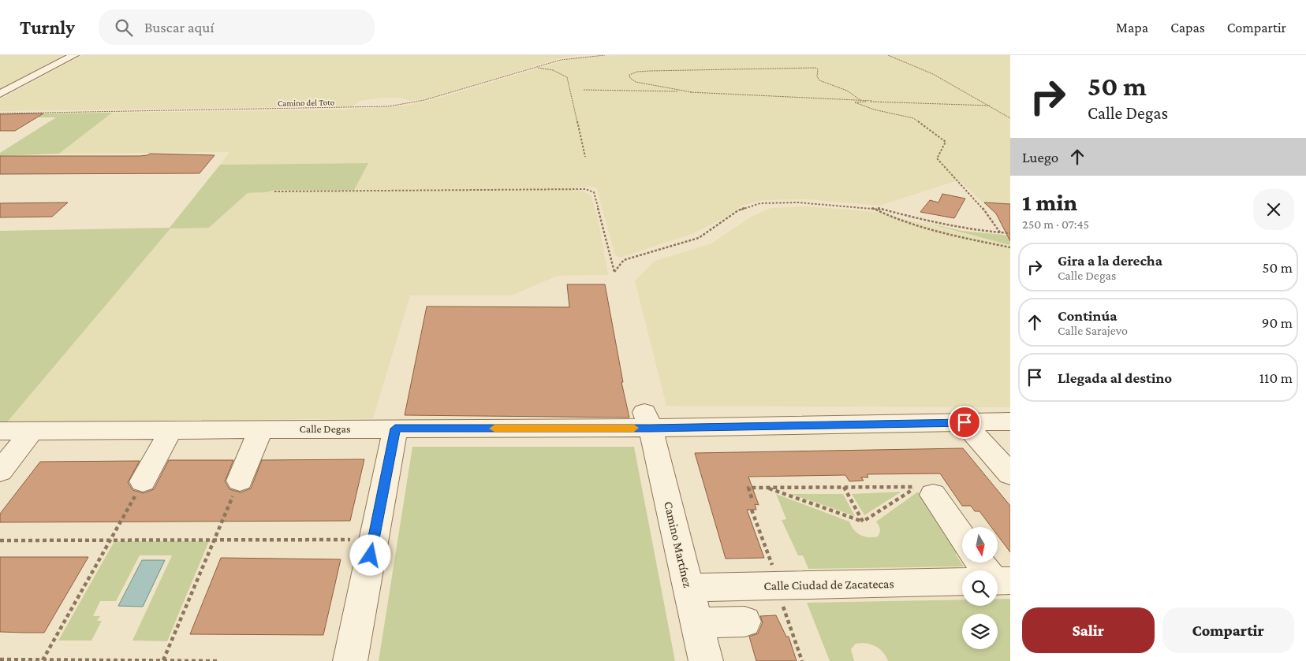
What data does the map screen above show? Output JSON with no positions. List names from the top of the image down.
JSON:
{
  "streets": {
    "street": ["Calle Degas", "Camino Martínez", "Calle Ciudad de Zacatecas"],
    "path": ["Camino del Toto"]
  },
  "crossings": [
    ["Calle Degas", "Camino Martínez"],
    ["Camino Martínez", "Calle Ciudad de Zacatecas"]
  ],
  "north": "bottom",
  "page": {
    "header": "Turnly",
    "search": "Buscar aquí",
    "nav": ["Mapa", "Capas", "Compartir"],
    "turn": ["50 m", "Calle Degas"],
    "then": "Luego",
    "heading": ["1 min", "250 m · 07:45"],
    "list": [
      {
        "name": "Gira a la derecha",
        "note": "Calle Degas",
        "value": "50 m"
      },
      {
        "name": "Continúa",
        "note": "Calle Sarajevo",
        "value": "90 m"
      },
      {
        "name": "Llegada al destino",
        "value": "110 m"
      }
    ],
    "buttons": ["Salir", "Compartir"]
  }
}
